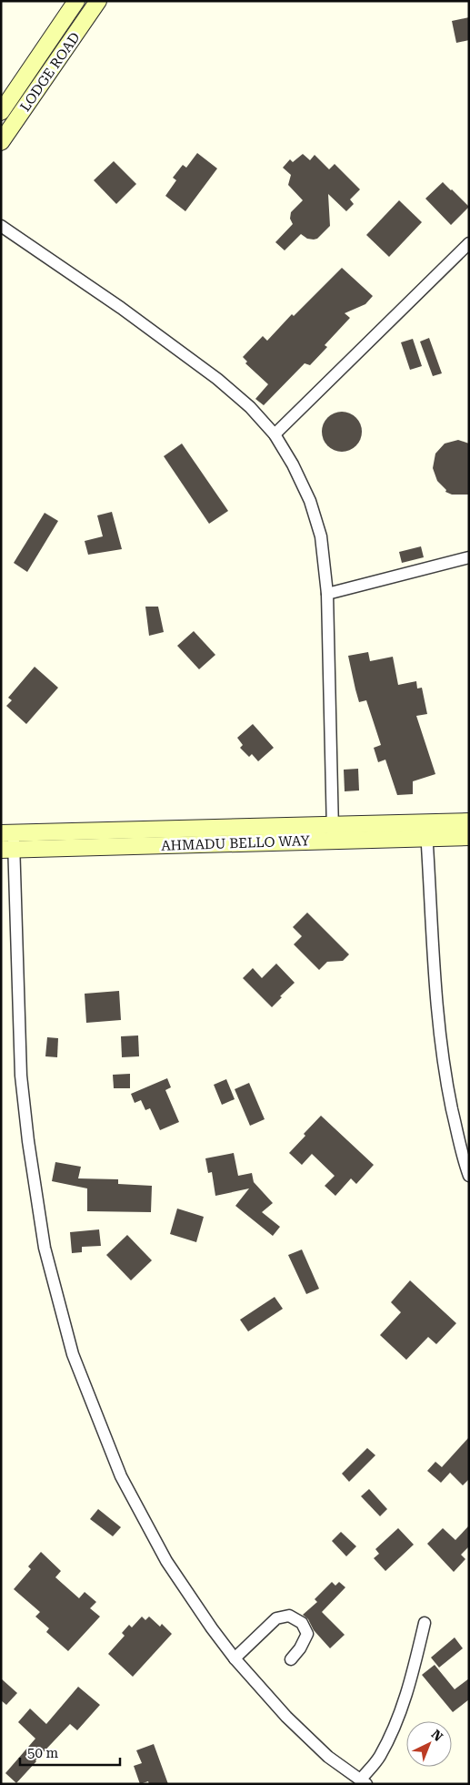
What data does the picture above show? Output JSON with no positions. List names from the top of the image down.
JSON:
{
  "streets": {
    "main road": ["LODGE ROAD", "AHMADU BELLO WAY"]
  },
  "scale_bar": "50 m",
  "north": "top right"
}
